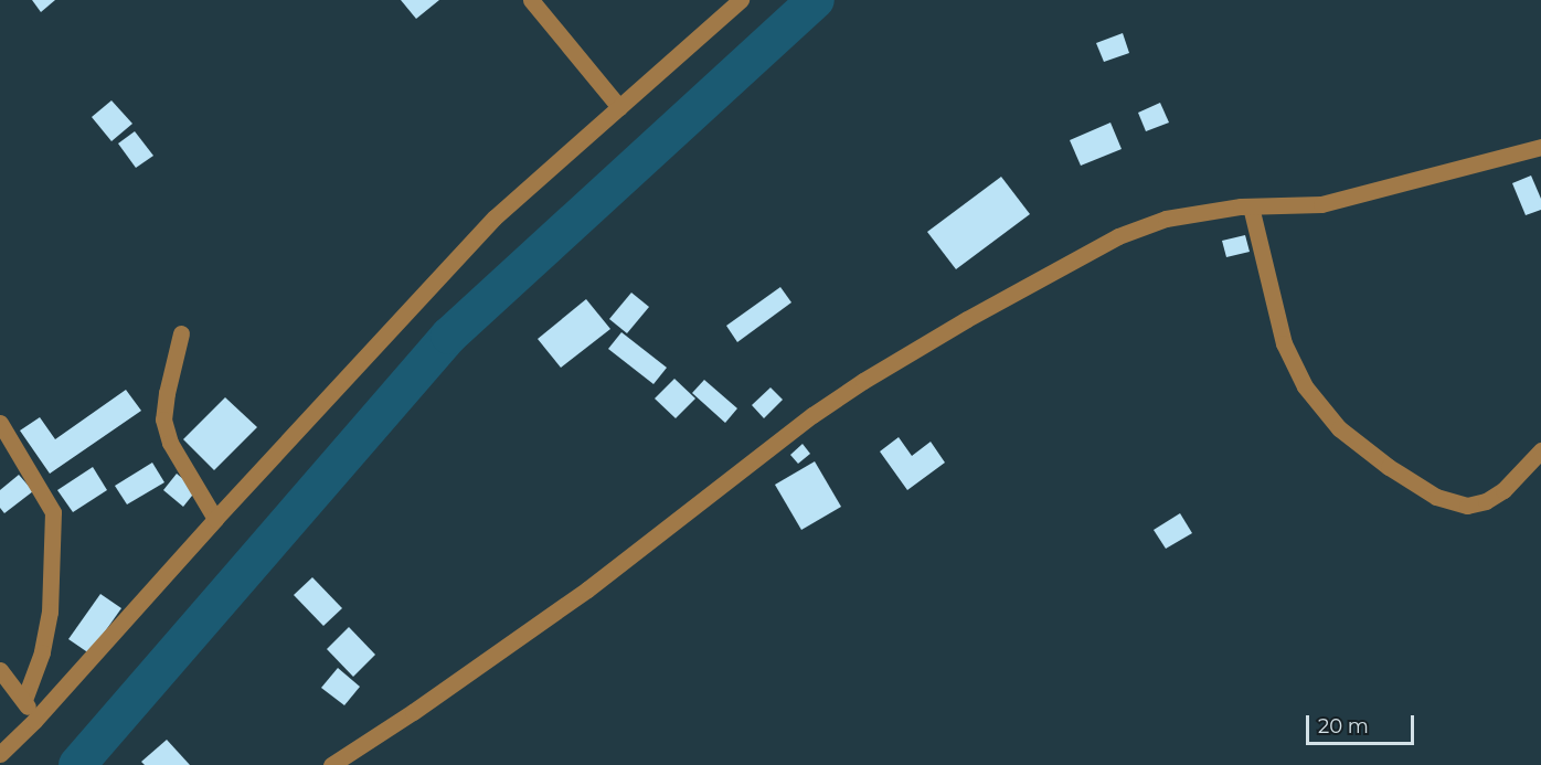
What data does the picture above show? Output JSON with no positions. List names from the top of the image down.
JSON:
{
  "scale_bar": "20 m"
}
